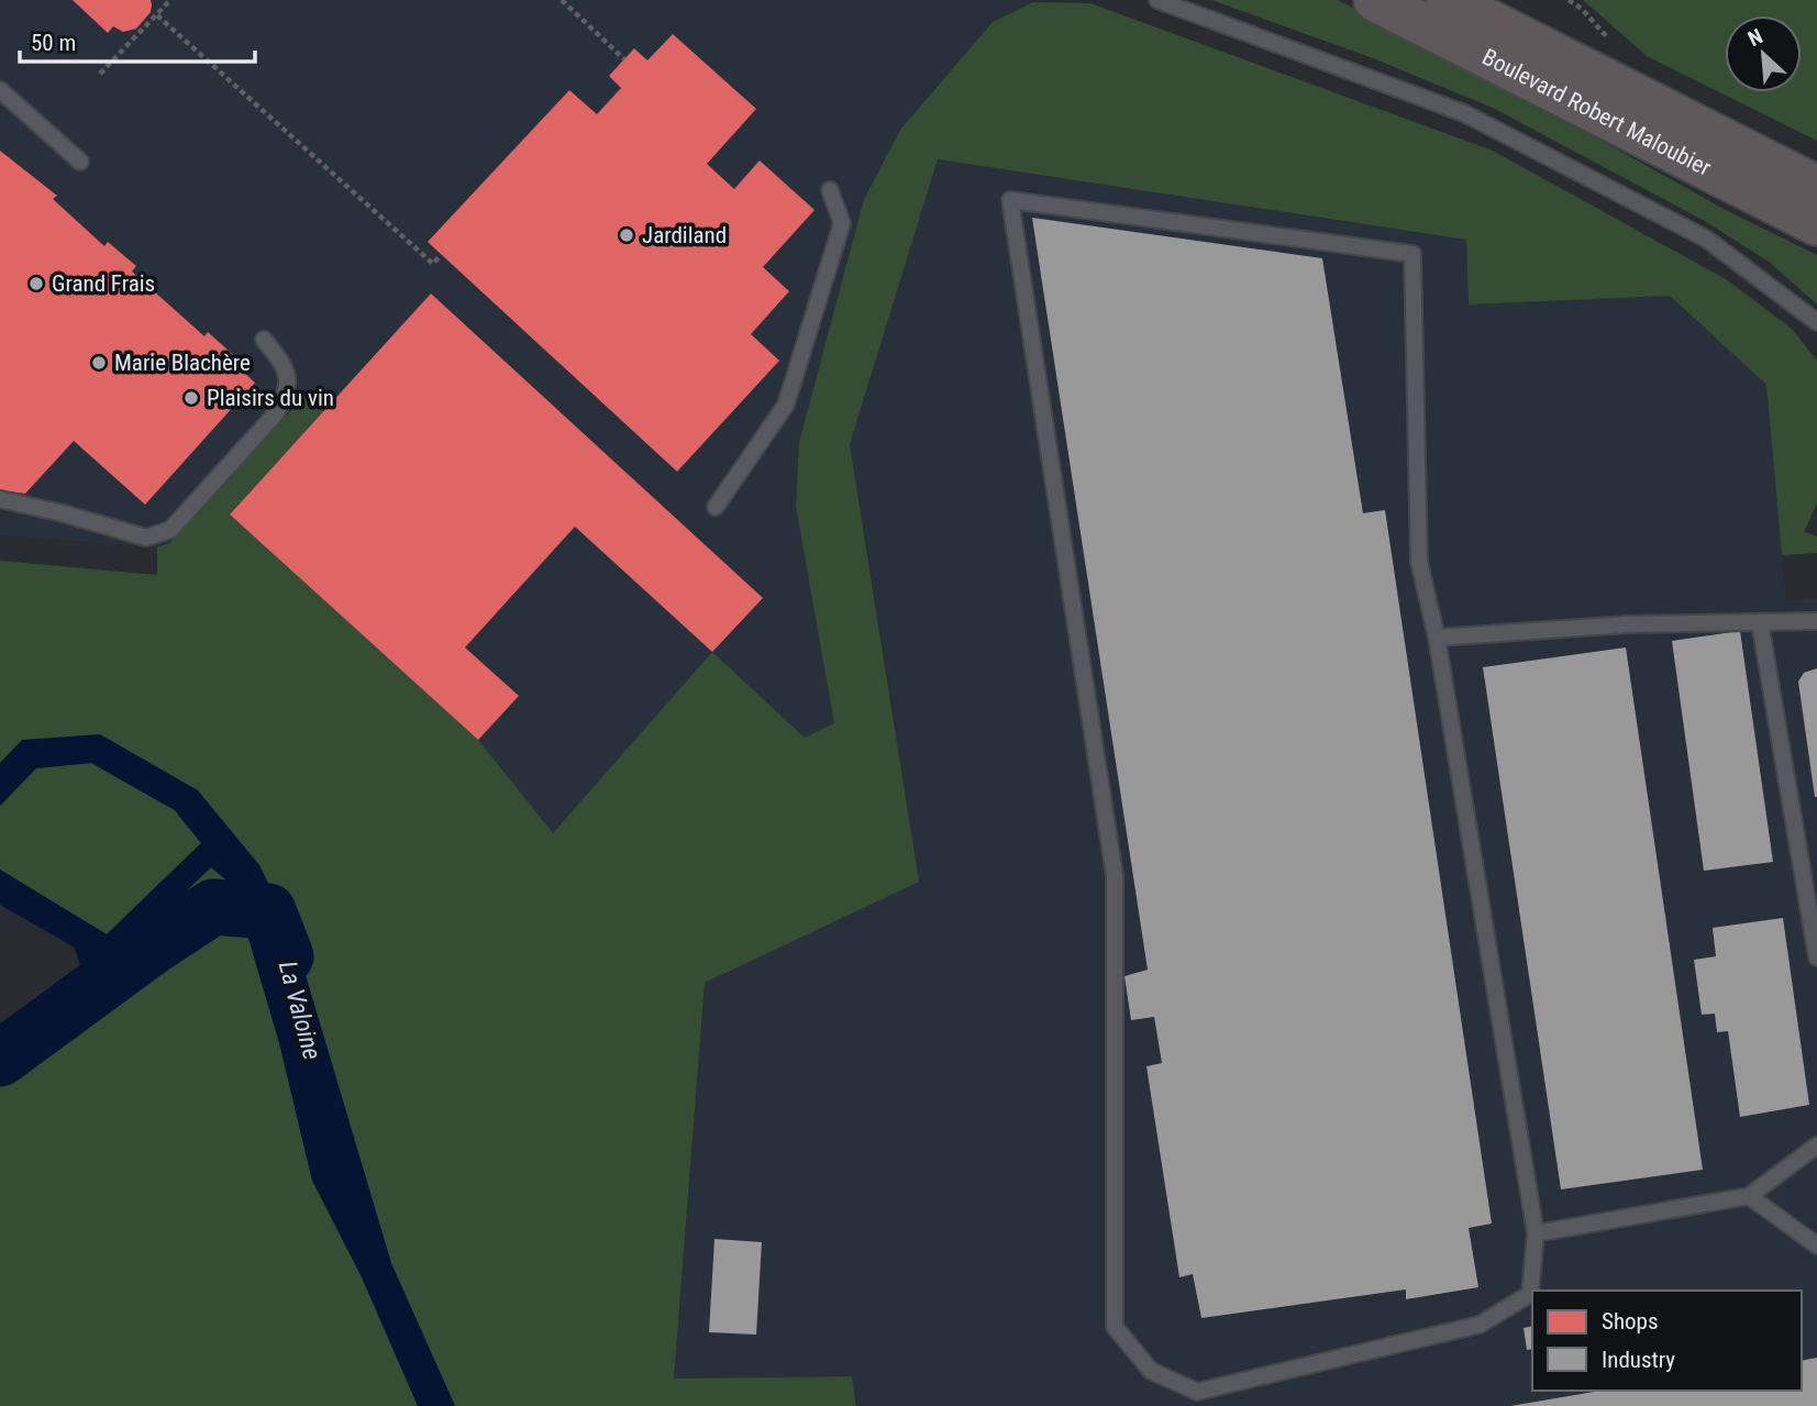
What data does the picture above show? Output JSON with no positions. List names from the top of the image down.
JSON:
{
  "streets": {
    "main road": ["Boulevard Robert Maloubier"]
  },
  "water": ["La Valoine"],
  "places": [
    "Jardiland",
    "Grand Frais",
    "Marie Blachère",
    "Plaisirs du vin"
  ],
  "legend": ["Shops", "Industry"],
  "scale_bar": "50 m",
  "north": "top left"
}
